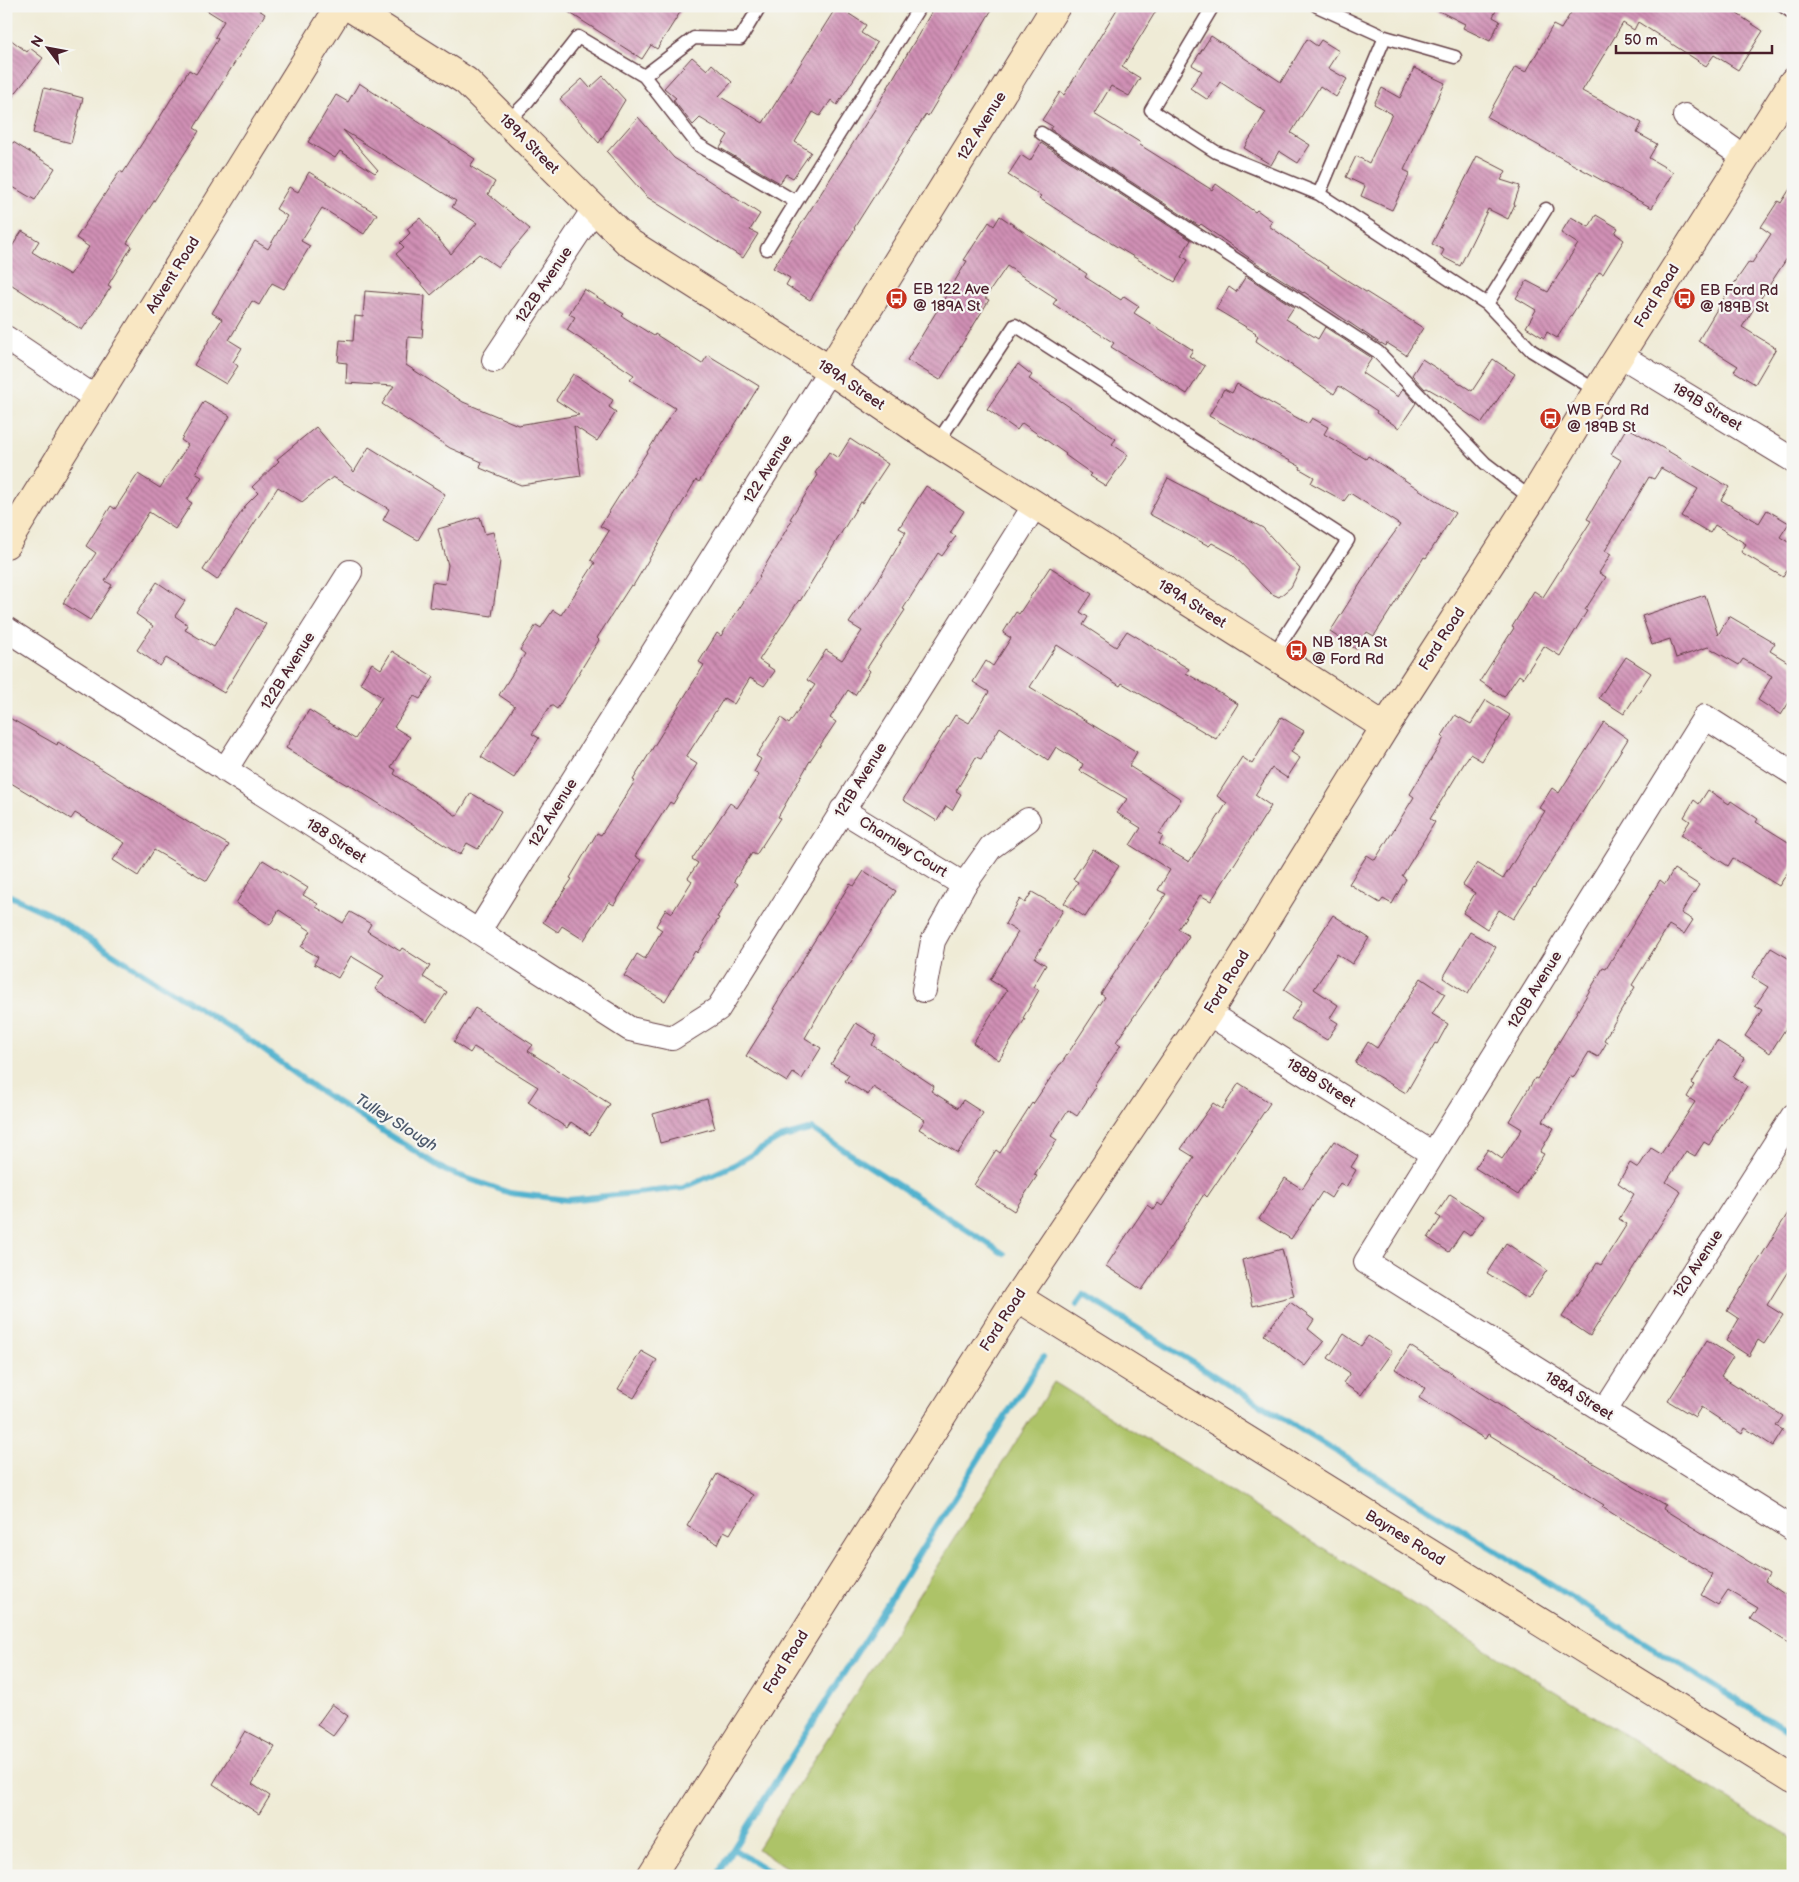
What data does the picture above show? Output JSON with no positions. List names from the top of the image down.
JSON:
{
  "streets": {
    "street": [
      "122 Avenue",
      "189A Street",
      "Advent Road",
      "122B Avenue",
      "Ford Road",
      "189B Street",
      "121B Avenue",
      "188 Street",
      "Charnley Court",
      "120B Avenue",
      "188B Street",
      "120 Avenue",
      "188A Street",
      "Baynes Road"
    ]
  },
  "crossings": [
    ["122 Avenue", "189A Street"],
    ["122 Avenue", "188 Street"],
    ["189A Street", "122B Avenue"],
    ["189A Street", "Ford Road"],
    ["189A Street", "121B Avenue"],
    ["122B Avenue", "188 Street"],
    ["Ford Road", "189B Street"],
    ["Ford Road", "188B Street"],
    ["Ford Road", "Baynes Road"],
    ["121B Avenue", "188 Street"],
    ["121B Avenue", "Charnley Court"],
    ["120B Avenue", "188B Street"],
    ["120B Avenue", "188A Street"],
    ["120 Avenue", "188A Street"]
  ],
  "water": ["Tulley Slough"],
  "places": {
    "bus stop": [
      "EB 122 Ave @ 189A St",
      "EB Ford Rd @ 189B St",
      "WB Ford Rd @ 189B St",
      "NB 189A St @ Ford Rd"
    ]
  },
  "scale_bar": "50 m",
  "north": "top left"
}
